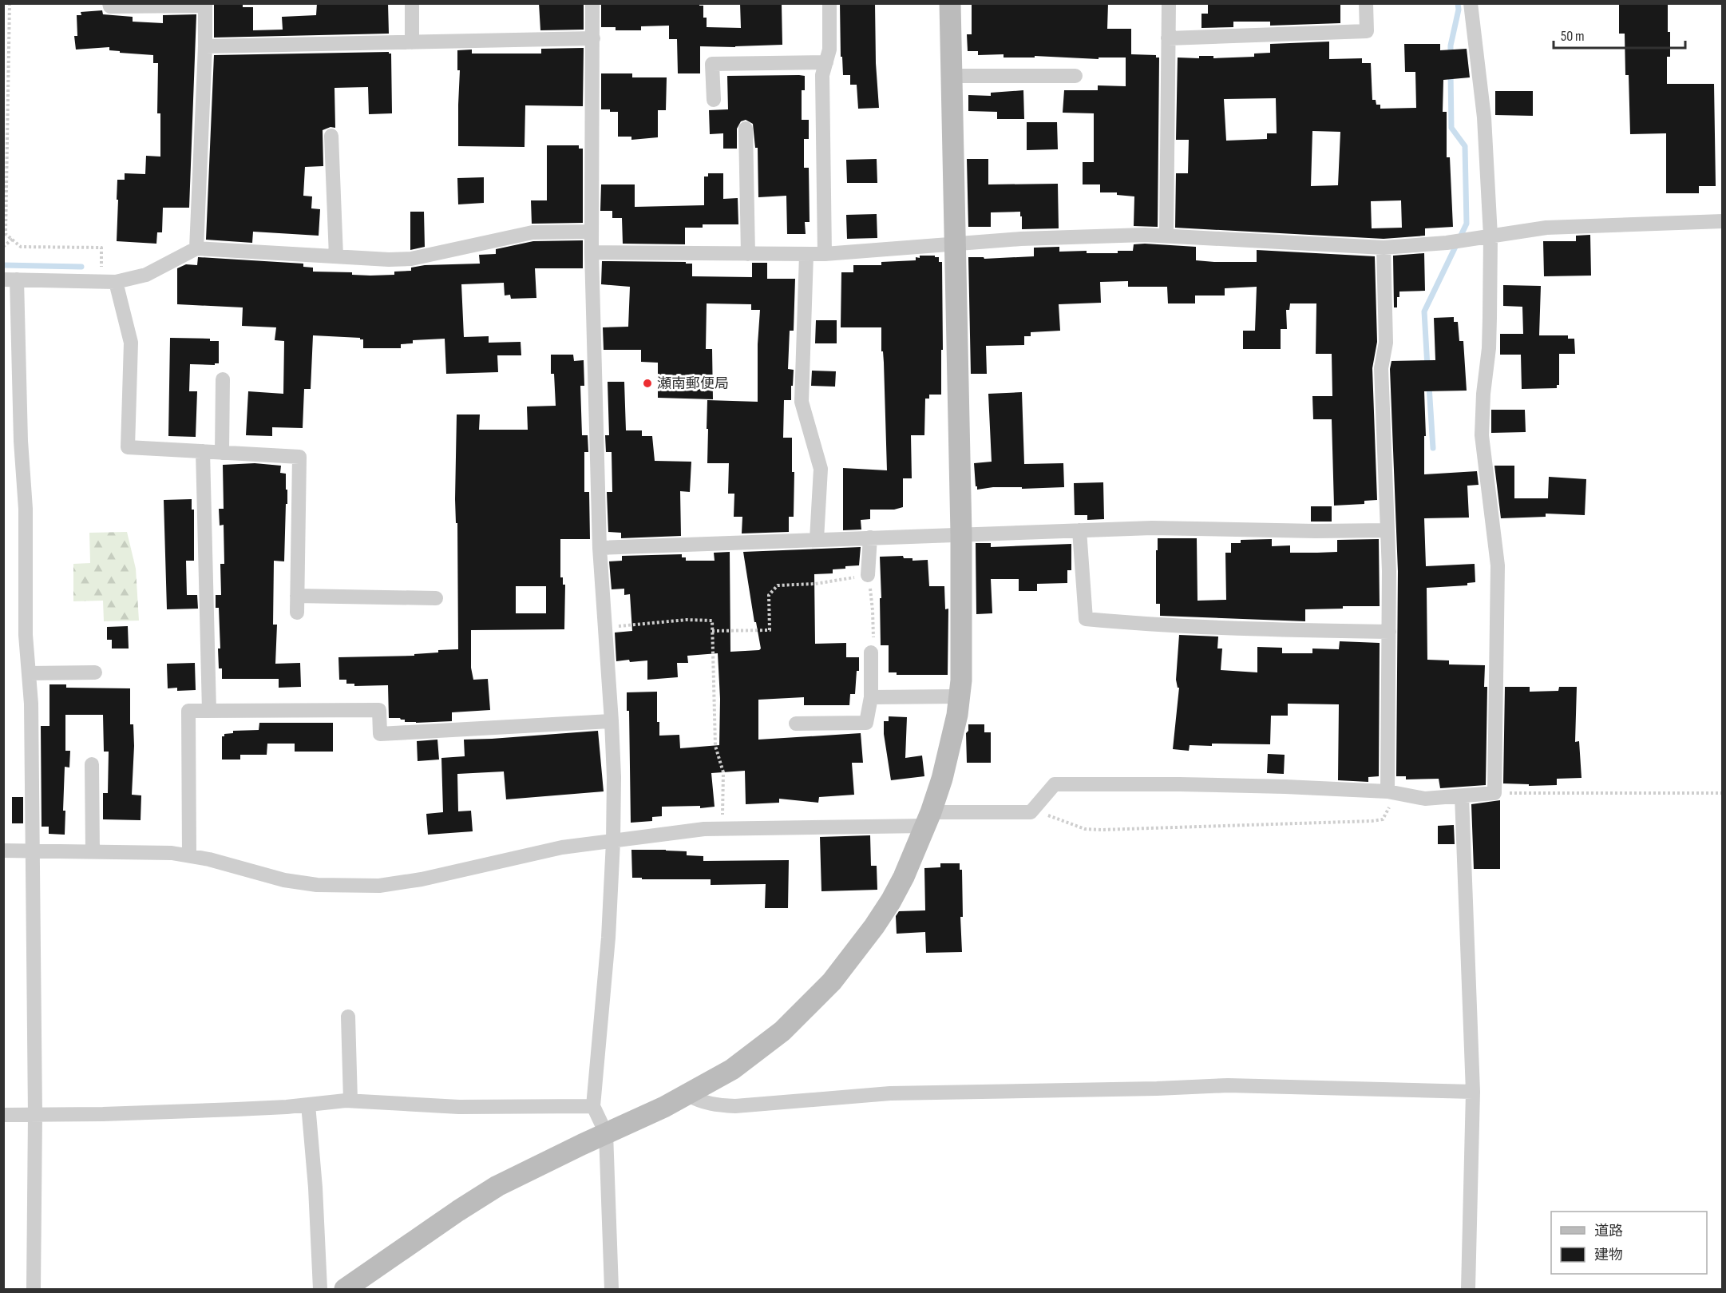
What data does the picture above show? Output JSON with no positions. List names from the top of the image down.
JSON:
{
  "places": ["瀬南郵便局"],
  "legend": ["道路", "建物"],
  "scale_bar": "50 m"
}
